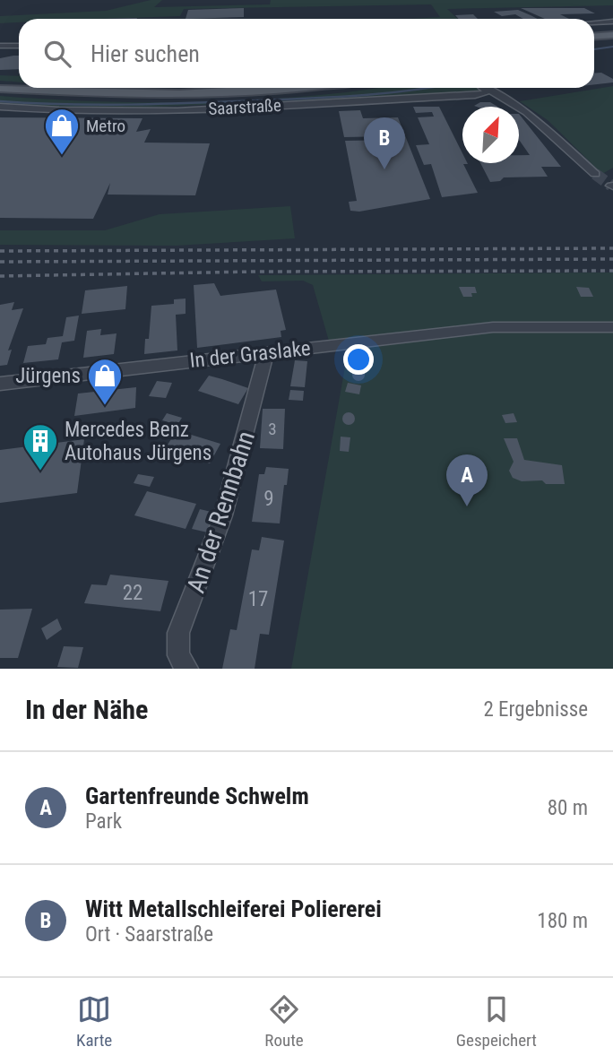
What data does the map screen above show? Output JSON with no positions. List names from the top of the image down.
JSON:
{
  "streets": {
    "street": ["Saarstraße", "In der Graslake", "An der Rennbahn"]
  },
  "crossings": [
    ["In der Graslake", "An der Rennbahn"]
  ],
  "places": {
    "shop": ["Metro", "Jürgens"],
    "building": ["Mercedes Benz Autohaus Jürgens"]
  },
  "house_numbers": [
    "3",
    "9",
    "22",
    "17"
  ],
  "north": "top right",
  "page": {
    "search": "Hier suchen",
    "pins": ["B", "A"],
    "heading": ["In der Nähe", "2 Ergebnisse"],
    "list": [
      {
        "mark": "A",
        "name": "Gartenfreunde Schwelm",
        "note": "Park",
        "value": "80 m"
      },
      {
        "mark": "B",
        "name": "Witt Metallschleiferei Poliererei",
        "note": "Ort · Saarstraße",
        "value": "180 m"
      }
    ],
    "nav": ["Karte", "Route", "Gespeichert"]
  }
}
